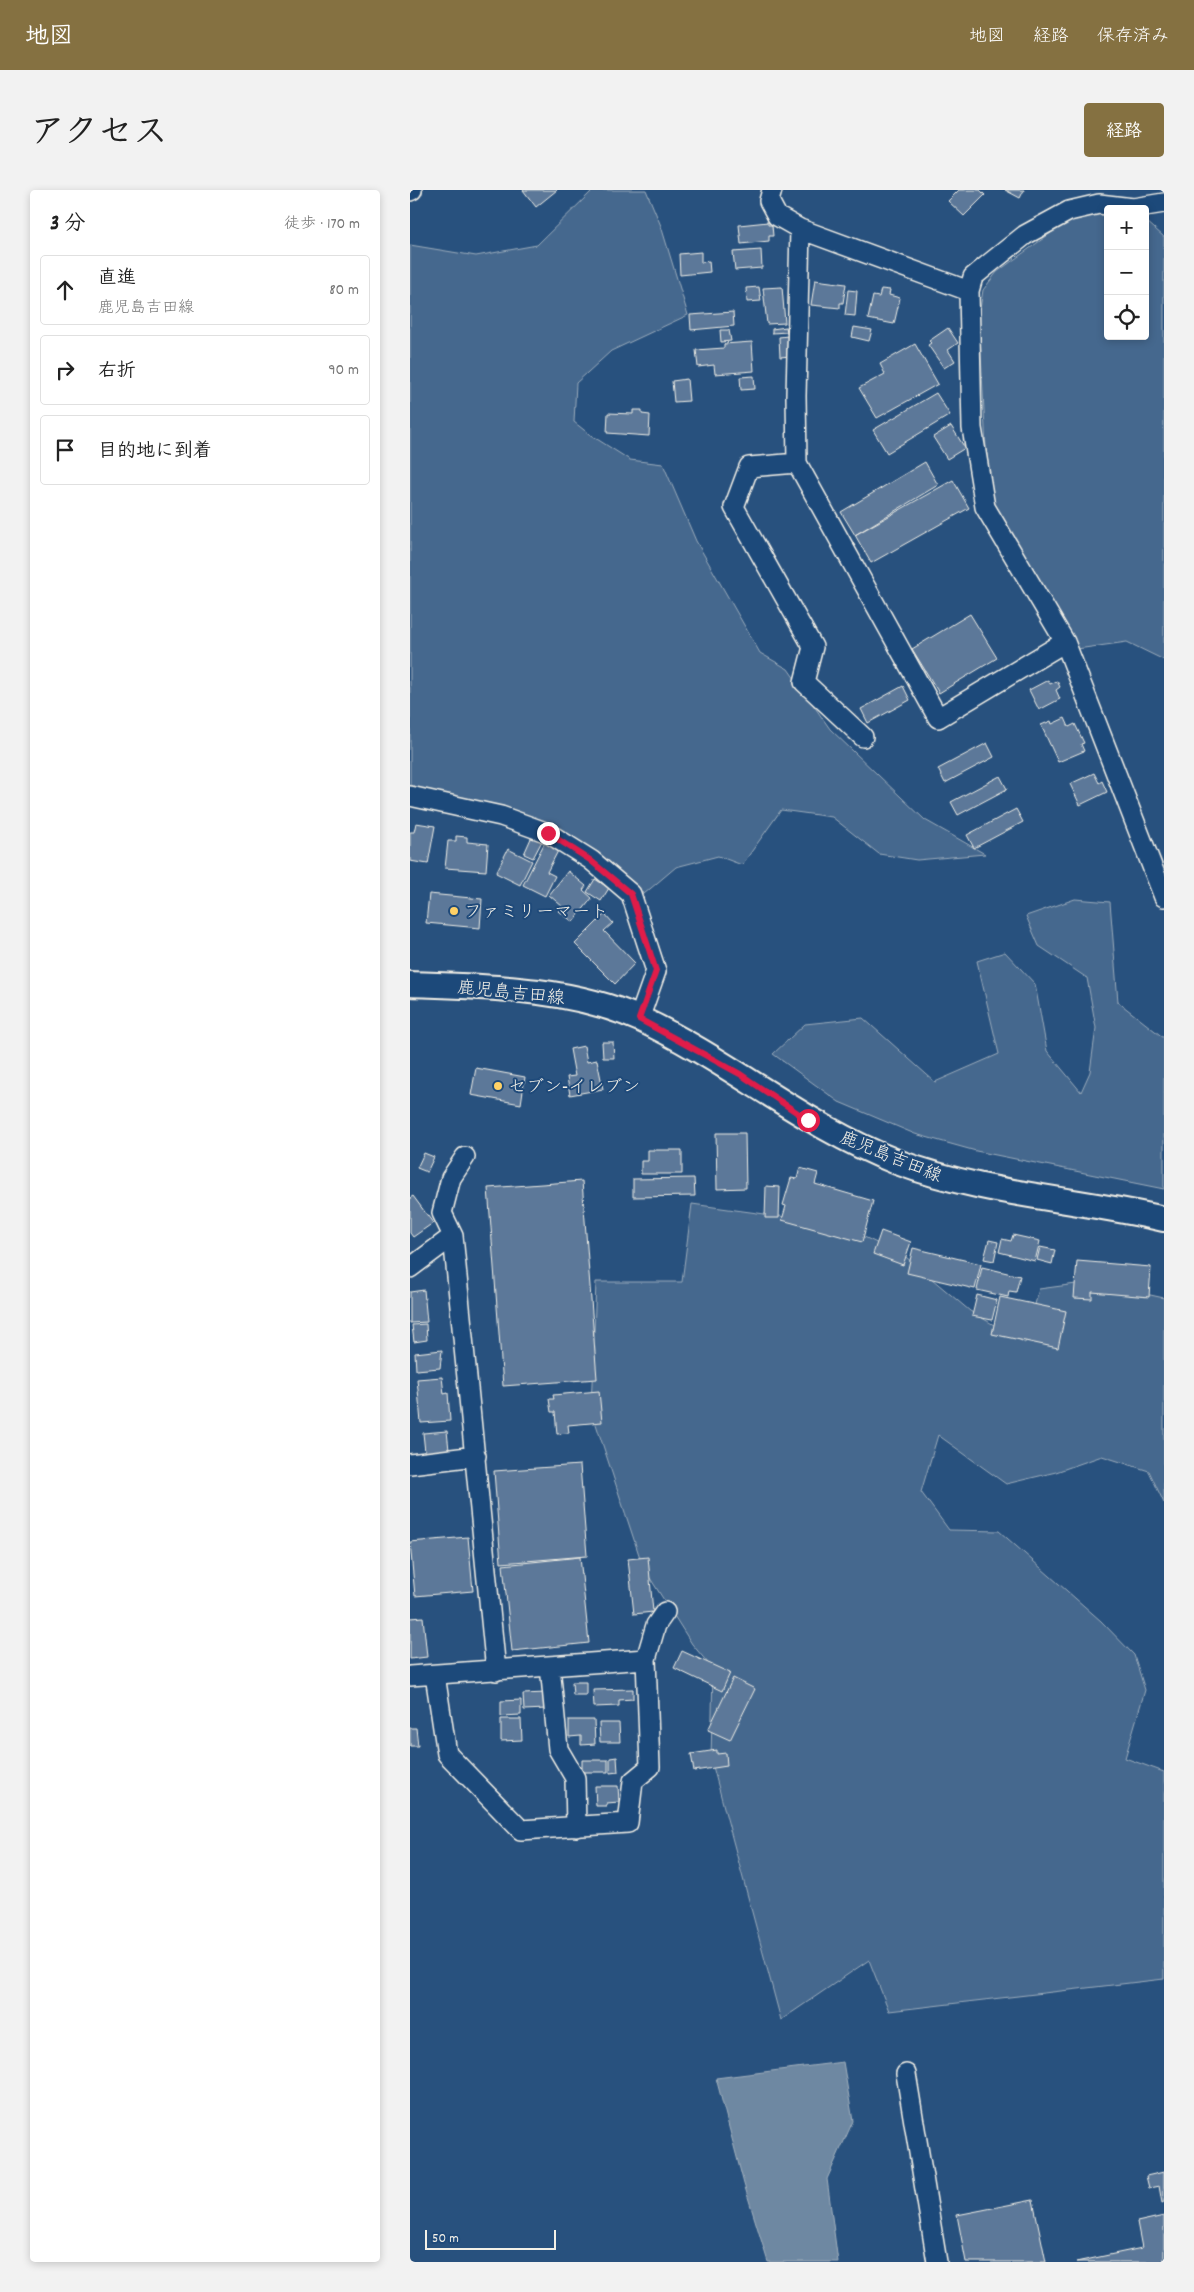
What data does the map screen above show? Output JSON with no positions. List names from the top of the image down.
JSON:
{
  "streets": {
    "main road": ["鹿児島吉田線"]
  },
  "places": ["ファミリーマート", "セブン-イレブン"],
  "scale_bar": "50 m",
  "page": {
    "header": "地図",
    "nav": ["地図", "経路", "保存済み"],
    "title": "アクセス",
    "buttons": "経路",
    "heading": ["3 分", "徒歩 · 170 m"],
    "map_buttons": ["+", "−"],
    "list": [
      ["直進", "鹿児島吉田線", "80 m"],
      ["右折", "90 m"],
      "目的地に到着"
    ],
    "scale": "50 m"
  }
}
